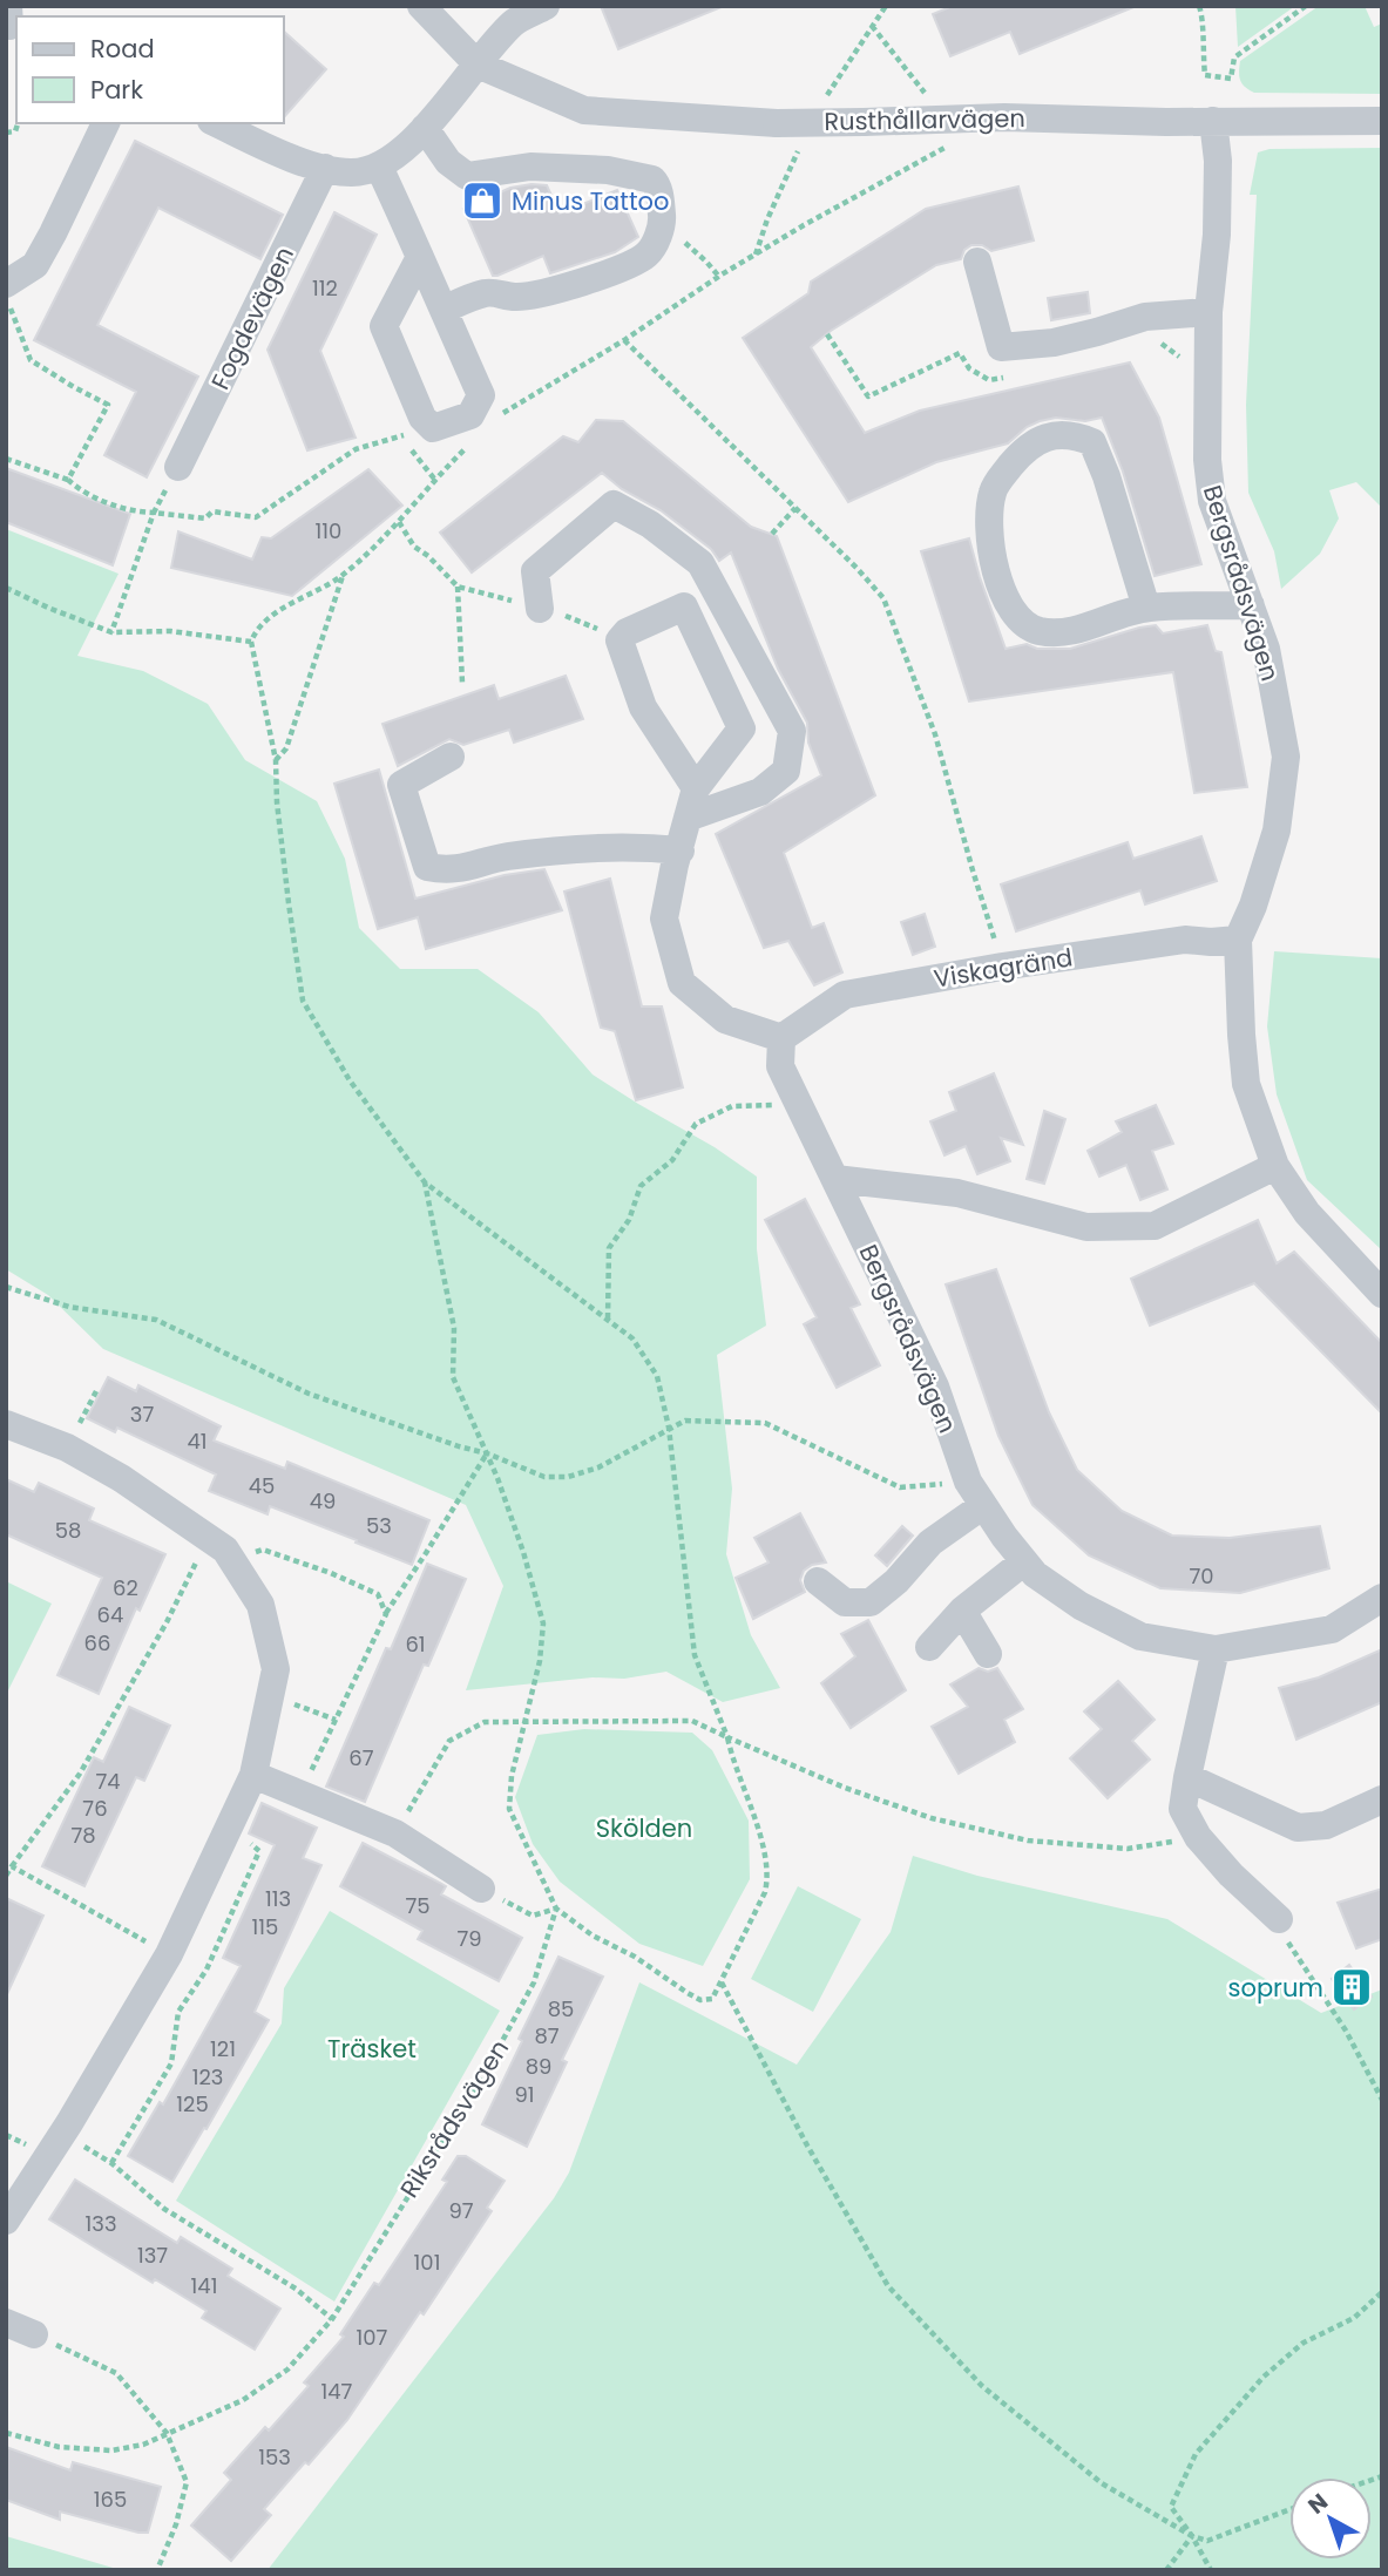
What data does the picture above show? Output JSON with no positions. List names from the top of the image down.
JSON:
{
  "streets": {
    "street": [
      "Rusthållarvägen",
      "Fogdevägen",
      "Bergsrådsvägen",
      "Viskagränd"
    ],
    "path": ["Riksrådsvägen"]
  },
  "crossings": [
    ["Rusthållarvägen", "Bergsrådsvägen"],
    ["Bergsrådsvägen", "Viskagränd"]
  ],
  "parks": ["Skölden", "Träsket"],
  "places": {
    "shop": ["Minus Tattoo"],
    "building": ["soprum"]
  },
  "house_numbers": [
    "112",
    "110",
    "37",
    "41",
    "45",
    "49",
    "53",
    "58",
    "70",
    "62",
    "64",
    "66",
    "61",
    "67",
    "74",
    "76",
    "78",
    "113",
    "75",
    "115",
    "79",
    "85",
    "87",
    "121",
    "89",
    "123",
    "91",
    "125",
    "97",
    "133",
    "137",
    "101",
    "141",
    "107",
    "147",
    "153",
    "165"
  ],
  "legend": ["Road", "Park"],
  "north": "top left"
}
